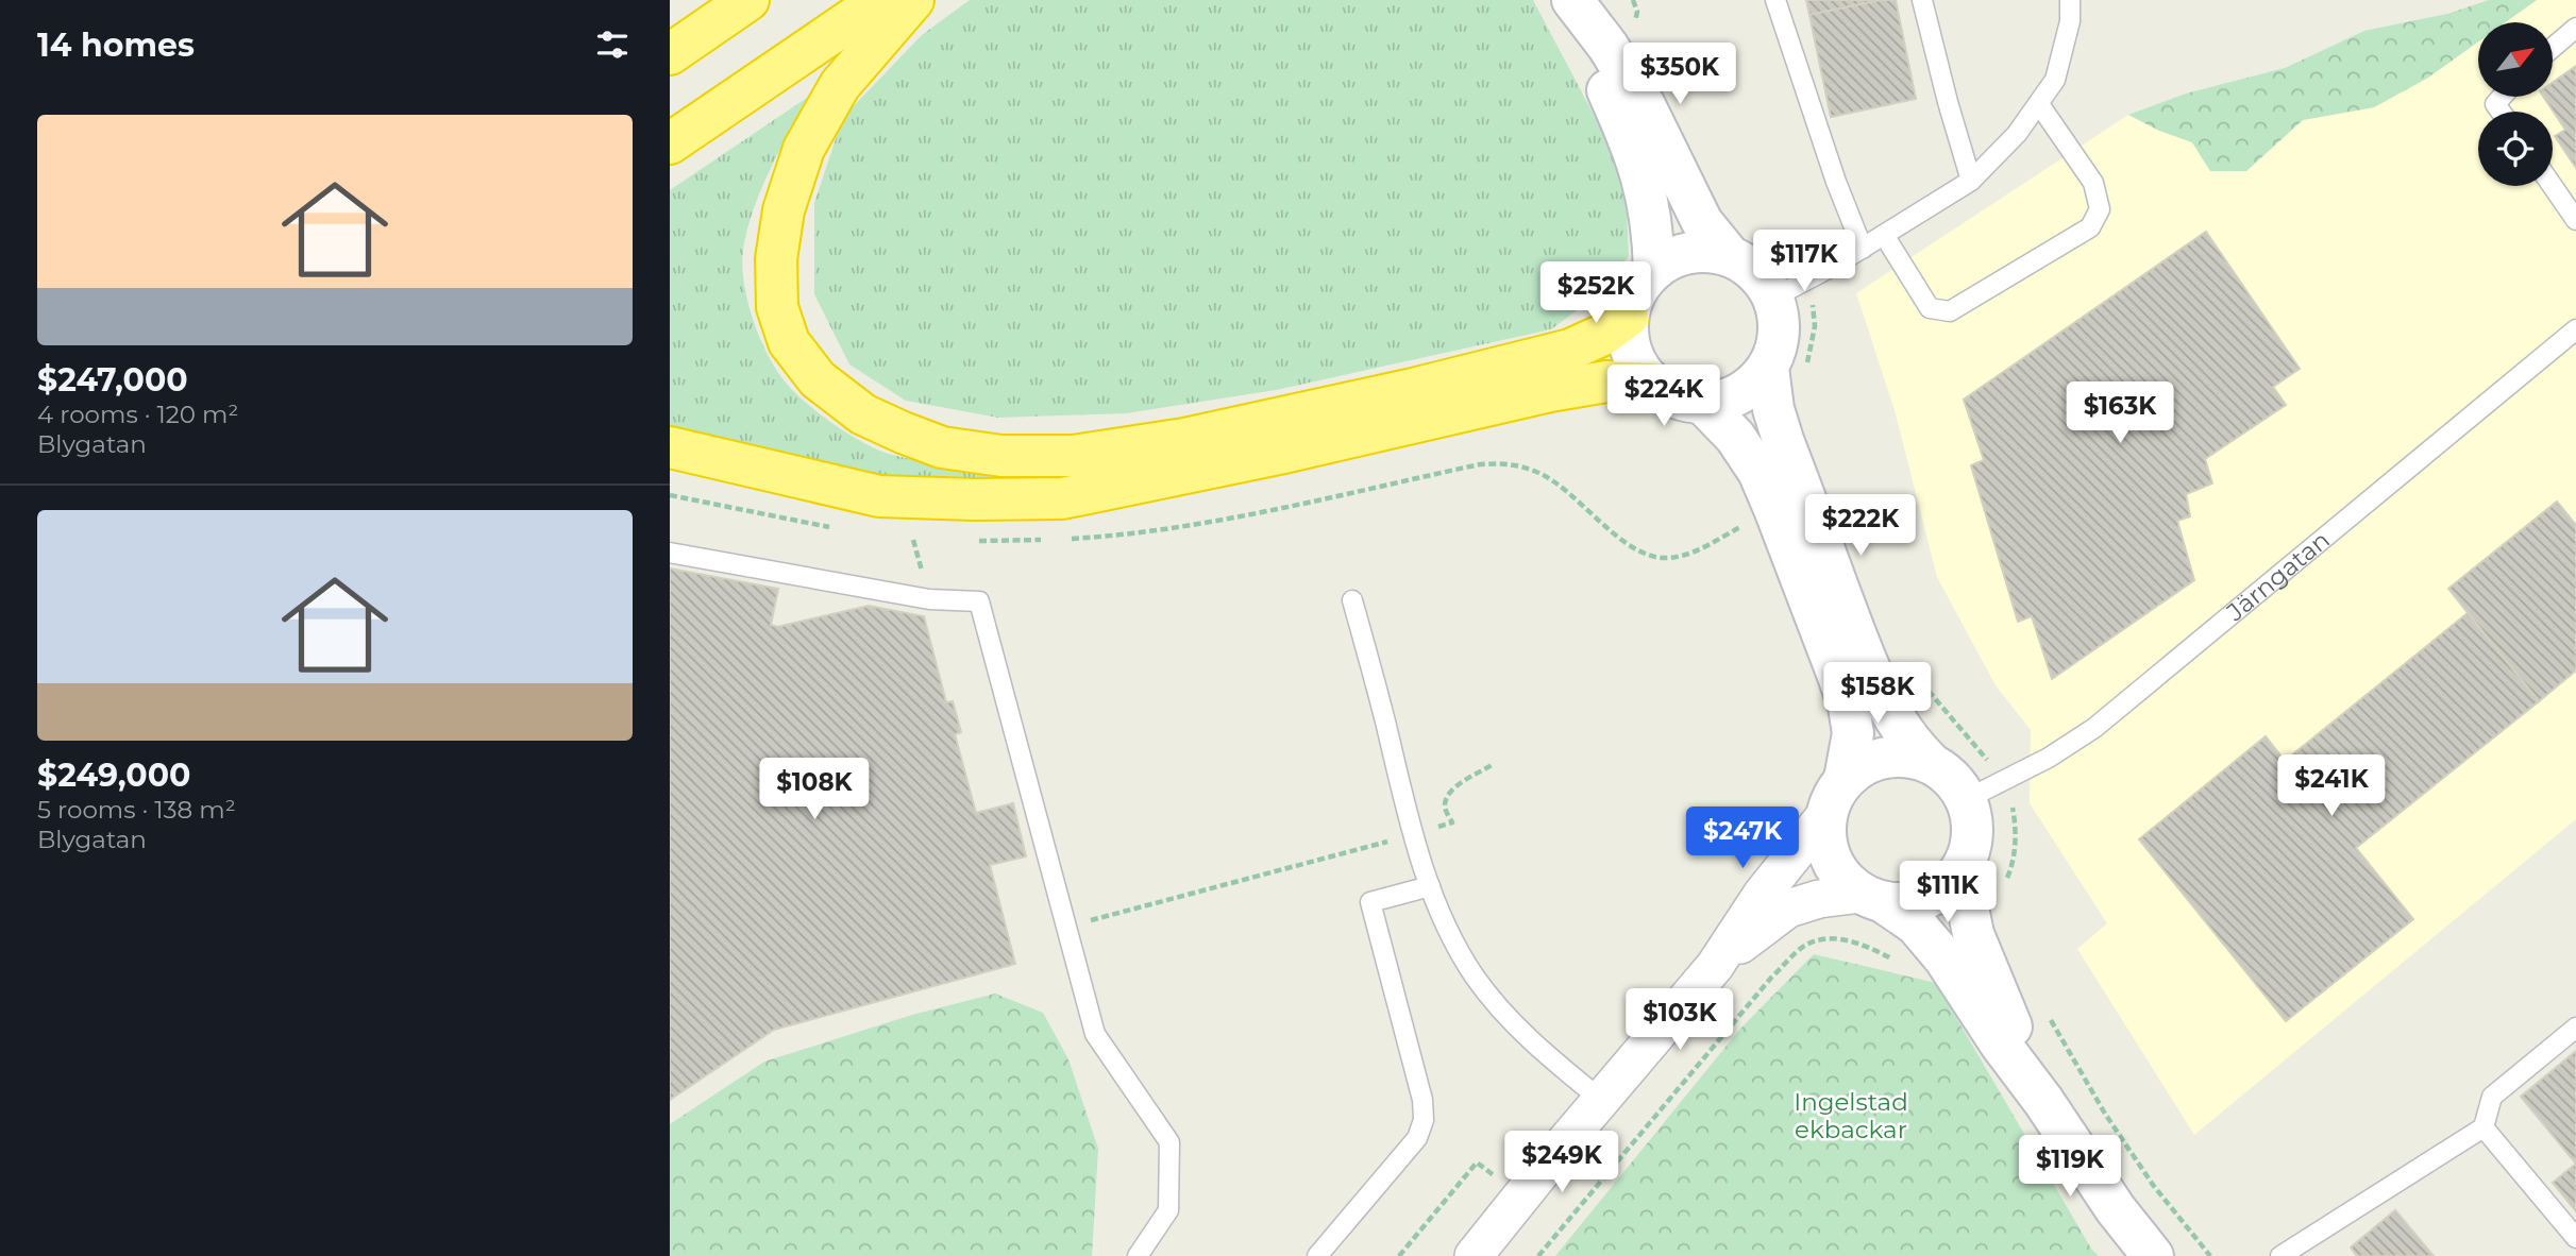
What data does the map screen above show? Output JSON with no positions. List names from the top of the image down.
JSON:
{
  "streets": {
    "lane": ["Järngatan"]
  },
  "parks": ["Ingelstad ekbackar"],
  "north": "top right",
  "page": {
    "heading": "14 homes",
    "price": [
      "$350K",
      "$117K",
      "$252K",
      "$224K",
      "$163K",
      "$222K",
      "$158K",
      "$241K",
      "$108K",
      "$247K",
      "$111K",
      "$103K",
      "$249K",
      "$119K"
    ],
    "list": [
      {
        "name": "$247,000",
        "note": "4 rooms · 120 m² · Blygatan"
      },
      {
        "name": "$249,000",
        "note": "5 rooms · 138 m² · Blygatan"
      }
    ]
  }
}
